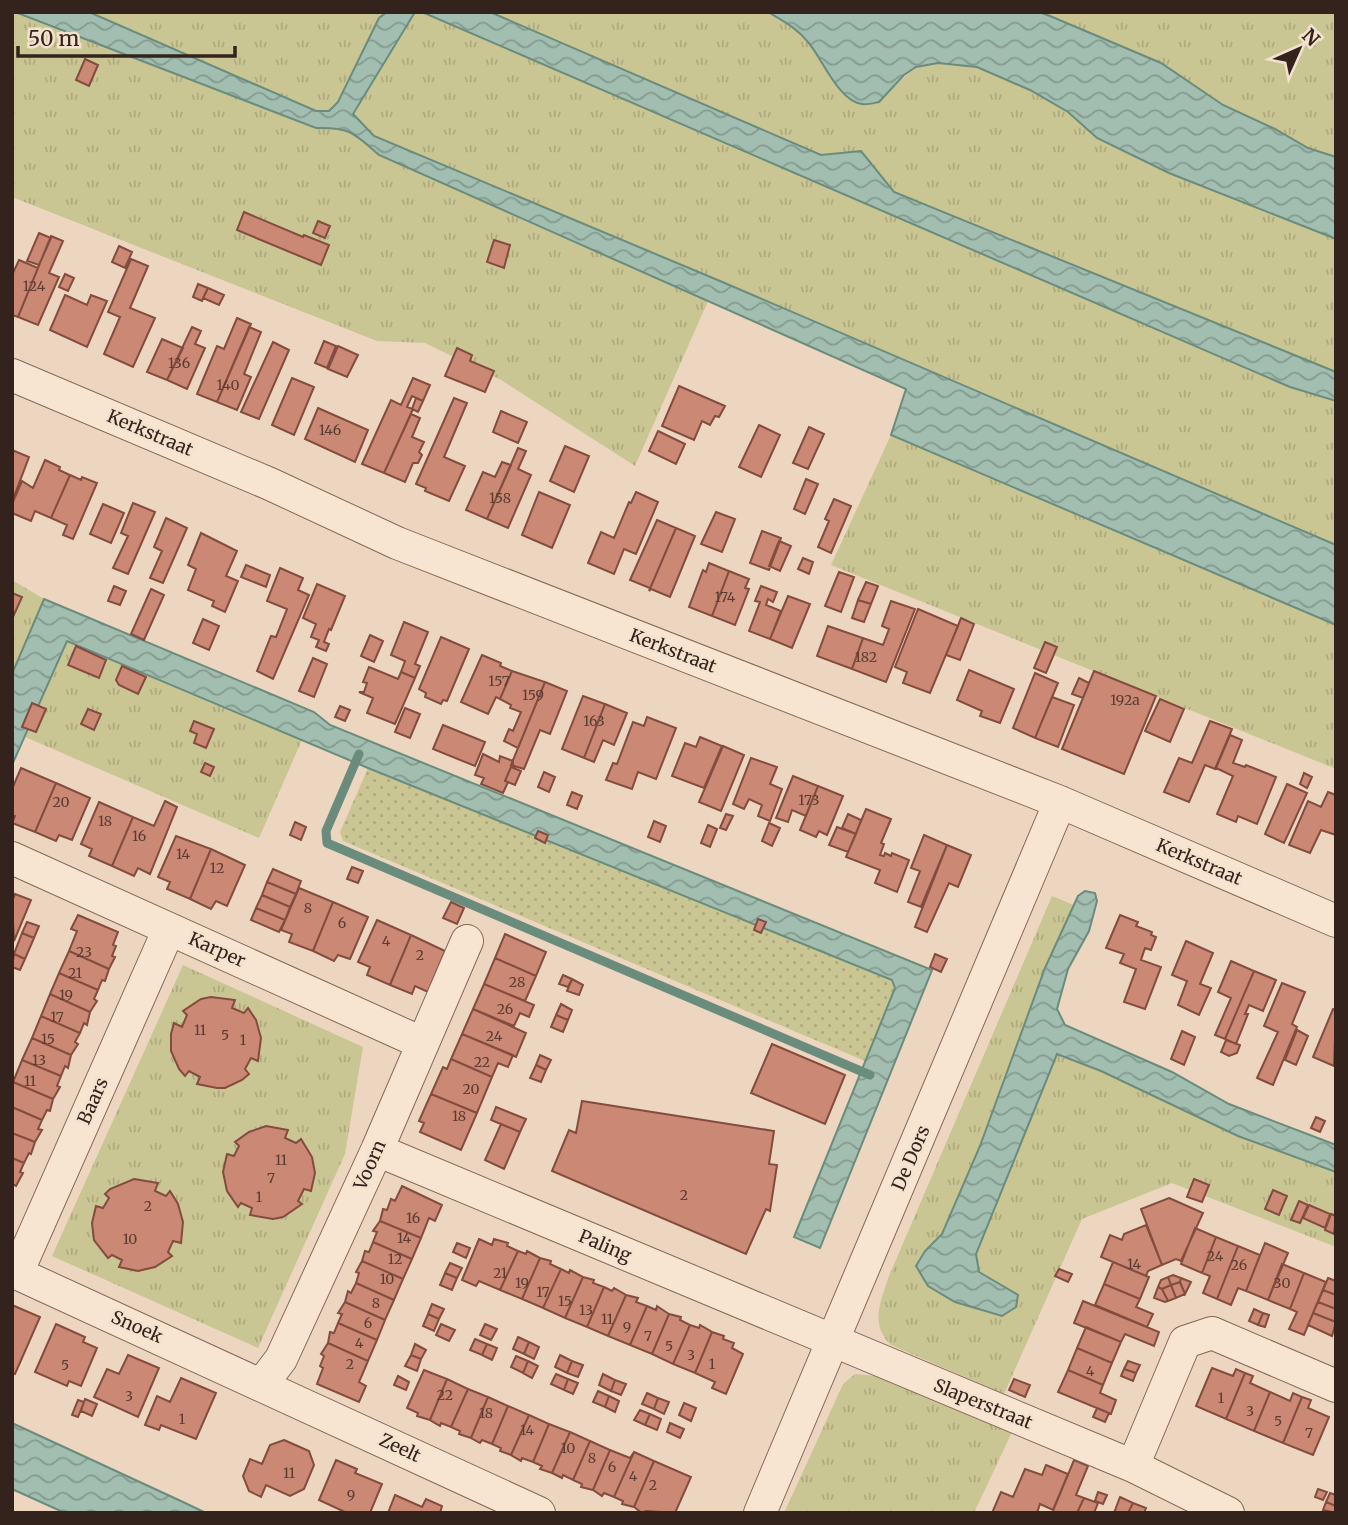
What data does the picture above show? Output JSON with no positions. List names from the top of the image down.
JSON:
{
  "streets": {
    "street": [
      "Kerkstraat",
      "Karper",
      "Baars",
      "De Dors",
      "Voorn",
      "Paling",
      "Snoek",
      "Slaperstraat",
      "Zeelt"
    ]
  },
  "crossings": [
    ["Kerkstraat", "De Dors"],
    ["Karper", "Baars"],
    ["Karper", "Voorn"],
    ["Baars", "Snoek"],
    ["De Dors", "Paling"],
    ["De Dors", "Slaperstraat"],
    ["Voorn", "Paling"],
    ["Voorn", "Snoek"],
    ["Voorn", "Zeelt"],
    ["Paling", "Slaperstraat"],
    ["Snoek", "Zeelt"]
  ],
  "house_numbers": [
    "124",
    "136",
    "140",
    "146",
    "158",
    "174",
    "182",
    "157",
    "159",
    "192a",
    "163",
    "173",
    "20",
    "18",
    "16",
    "14",
    "12",
    "8",
    "6",
    "4",
    "23",
    "2",
    "21",
    "28",
    "19",
    "26",
    "17",
    "11",
    "5",
    "24",
    "15",
    "1",
    "13",
    "22",
    "11",
    "20",
    "18",
    "11",
    "7",
    "2",
    "1",
    "2",
    "16",
    "14",
    "10",
    "24",
    "12",
    "14",
    "26",
    "21",
    "10",
    "19",
    "30",
    "17",
    "15",
    "8",
    "13",
    "11",
    "6",
    "9",
    "7",
    "4",
    "5",
    "3",
    "2",
    "1",
    "5",
    "4",
    "22",
    "3",
    "1",
    "3",
    "18",
    "1",
    "5",
    "14",
    "7",
    "10",
    "8",
    "6",
    "11",
    "4",
    "2",
    "9"
  ],
  "scale_bar": "50 m",
  "north": "top right"
}
